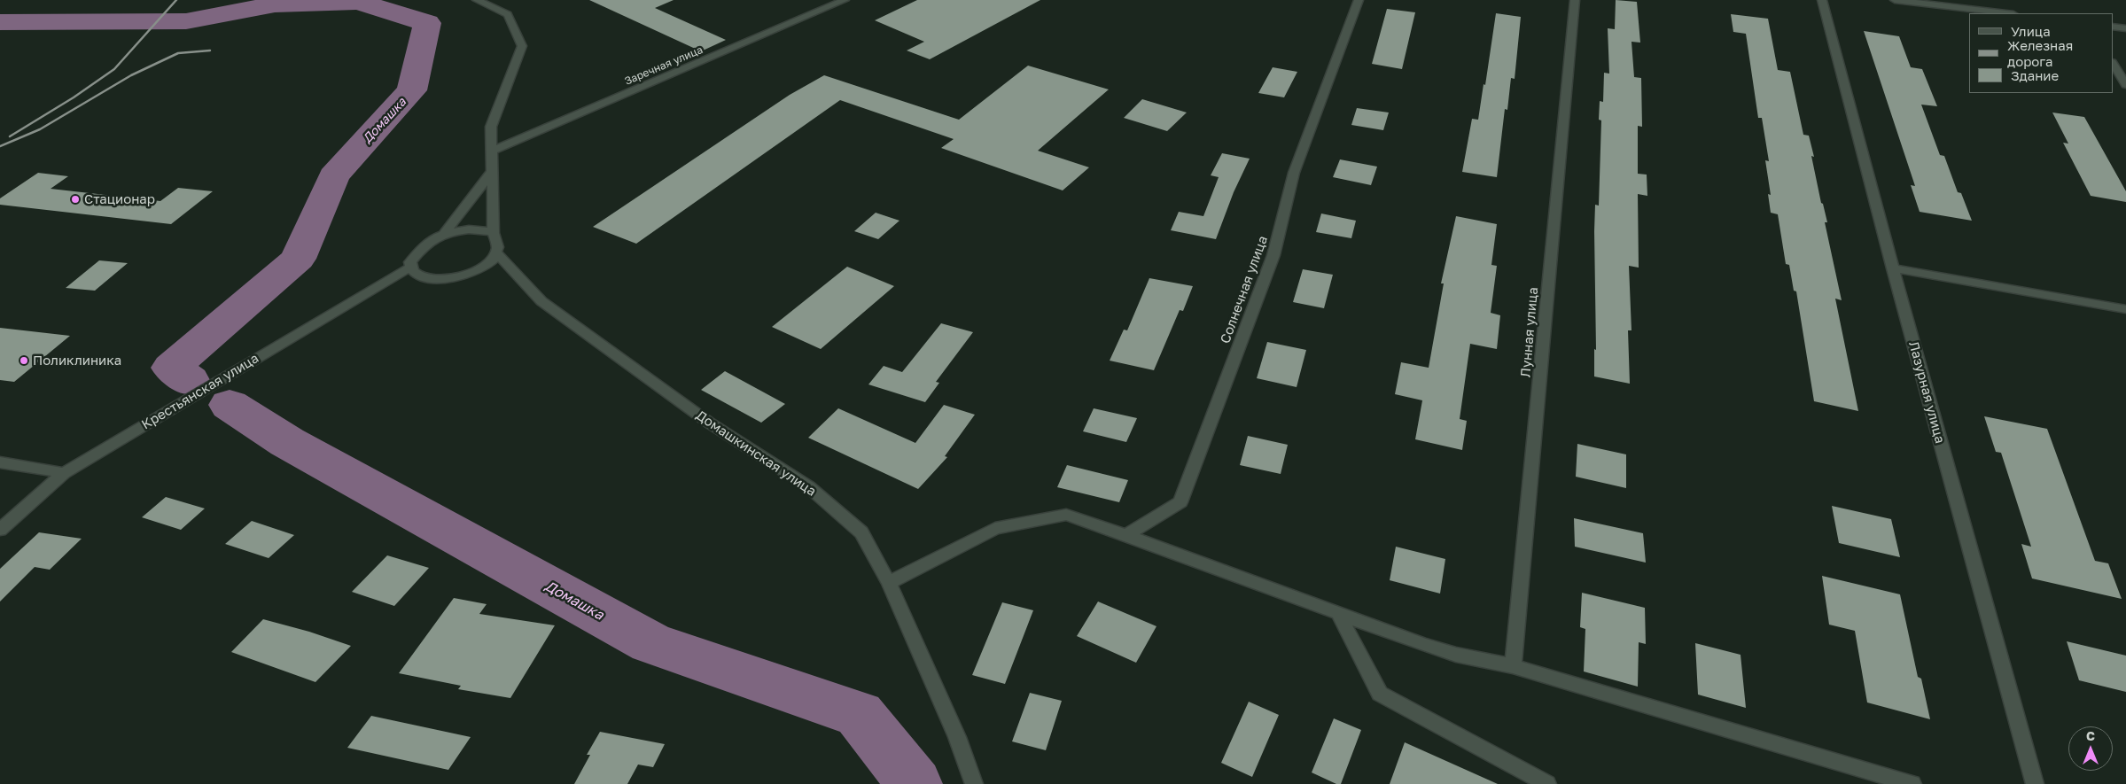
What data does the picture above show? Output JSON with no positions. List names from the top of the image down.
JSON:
{
  "streets": {
    "street": [
      "Заречная улица",
      "Солнечная улица",
      "Лунная улица",
      "Крестьянская улица",
      "Лазурная улица",
      "Домашкинская улица"
    ]
  },
  "water": ["Домашка"],
  "places": ["Стационар", "Поликлиника"],
  "legend": ["Улица", "Железная дорога", "Здание"],
  "north": "top"
}
